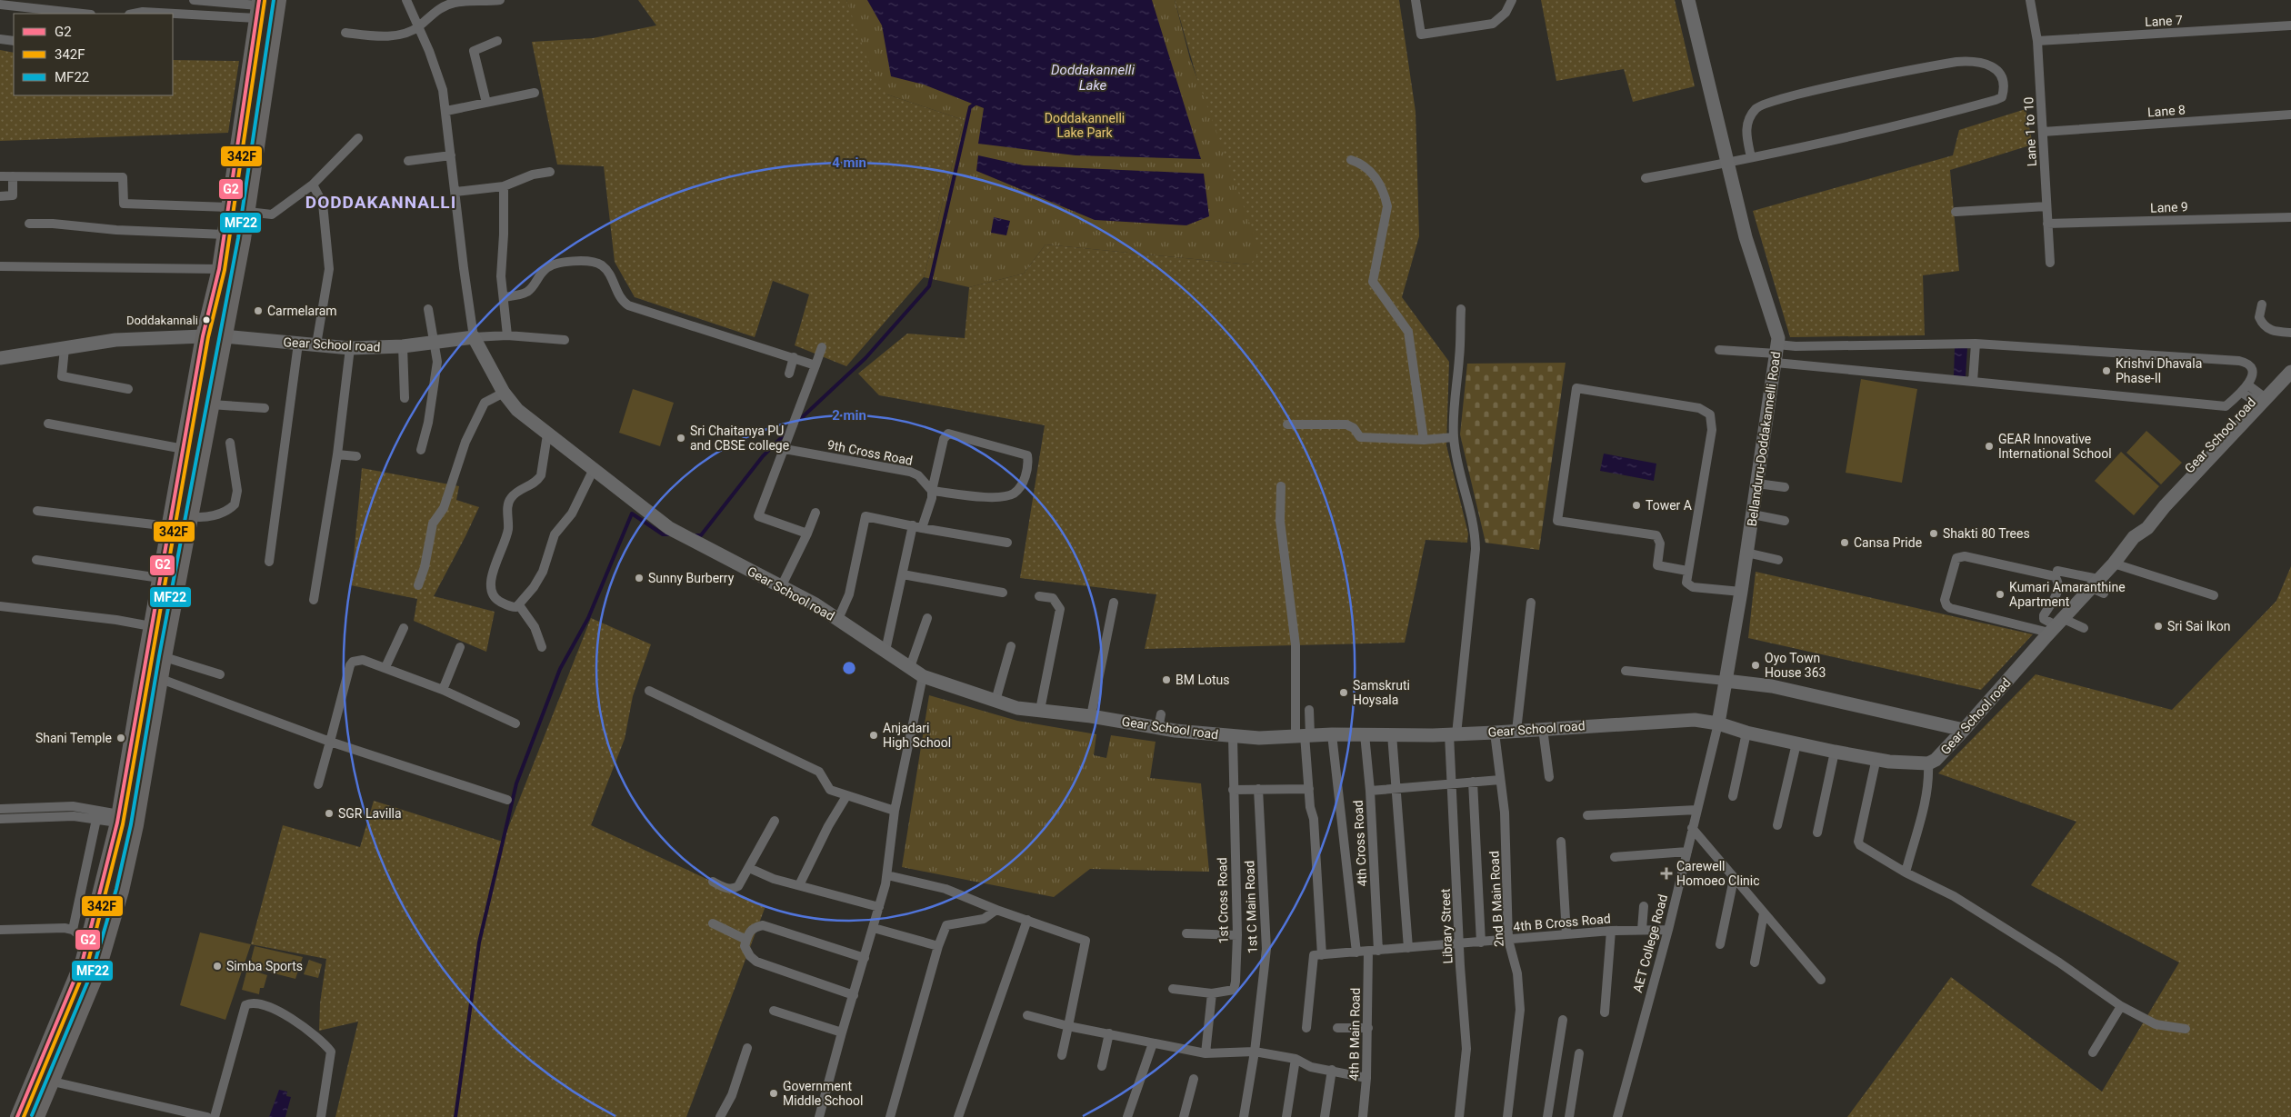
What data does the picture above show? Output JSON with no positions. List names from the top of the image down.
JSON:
{
  "streets": {
    "main road": ["Gear School road", "Bellanduru-Doddakannelli Road"],
    "street": [
      "Lane 7",
      "Lane 8",
      "Lane 1 to 10",
      "Lane 9",
      "9th Cross Road",
      "4th Cross Road",
      "2nd B Main Road",
      "1st Cross Road",
      "1st C Main Road",
      "4th B Cross Road",
      "Library Street",
      "AET College Road",
      "4th B Main Road"
    ]
  },
  "crossings": [
    ["Lane 7", "Lane 1 to 10"],
    ["Lane 8", "Lane 1 to 10"],
    ["Lane 1 to 10", "Lane 9"],
    ["Gear School road", "Bellanduru-Doddakannelli Road"],
    ["Gear School road", "4th Cross Road"],
    ["Gear School road", "2nd B Main Road"],
    ["Gear School road", "1st Cross Road"],
    ["Gear School road", "Library Street"],
    ["Gear School road", "AET College Road"],
    ["Bellanduru-Doddakannelli Road", "AET College Road"],
    ["4th Cross Road", "4th B Cross Road"],
    ["4th Cross Road", "4th B Main Road"],
    ["2nd B Main Road", "4th B Cross Road"],
    ["4th B Cross Road", "Library Street"],
    ["4th B Cross Road", "AET College Road"],
    ["4th B Cross Road", "4th B Main Road"]
  ],
  "districts": ["DODDAKANNALLI"],
  "water": ["Doddakannelli Lake"],
  "parks": ["Doddakannelli Lake Park"],
  "places": {
    "other": [
      "Carmelaram",
      "Doddakannali",
      "Krishvi Dhavala Phase-II",
      "Sri Chaitanya PU and CBSE college",
      "GEAR Innovative International School",
      "Tower A",
      "Shakti 80 Trees",
      "Cansa Pride",
      "Sunny Burberry",
      "Kumari Amaranthine Apartment",
      "Sri Sai Ikon",
      "Oyo Town House 363",
      "BM Lotus",
      "Samskruti Hoysala",
      "Anjadari High School",
      "Shani Temple",
      "SGR Lavilla",
      "Simba Sports",
      "Government Middle School"
    ],
    "health": ["Carewell Homoeo Clinic"]
  },
  "lines": ["transit line G2", "transit line MF22", "transit line 342F"],
  "legend": ["G2", "342F", "MF22"],
  "rings": ["4 min", "2 min"]
}
